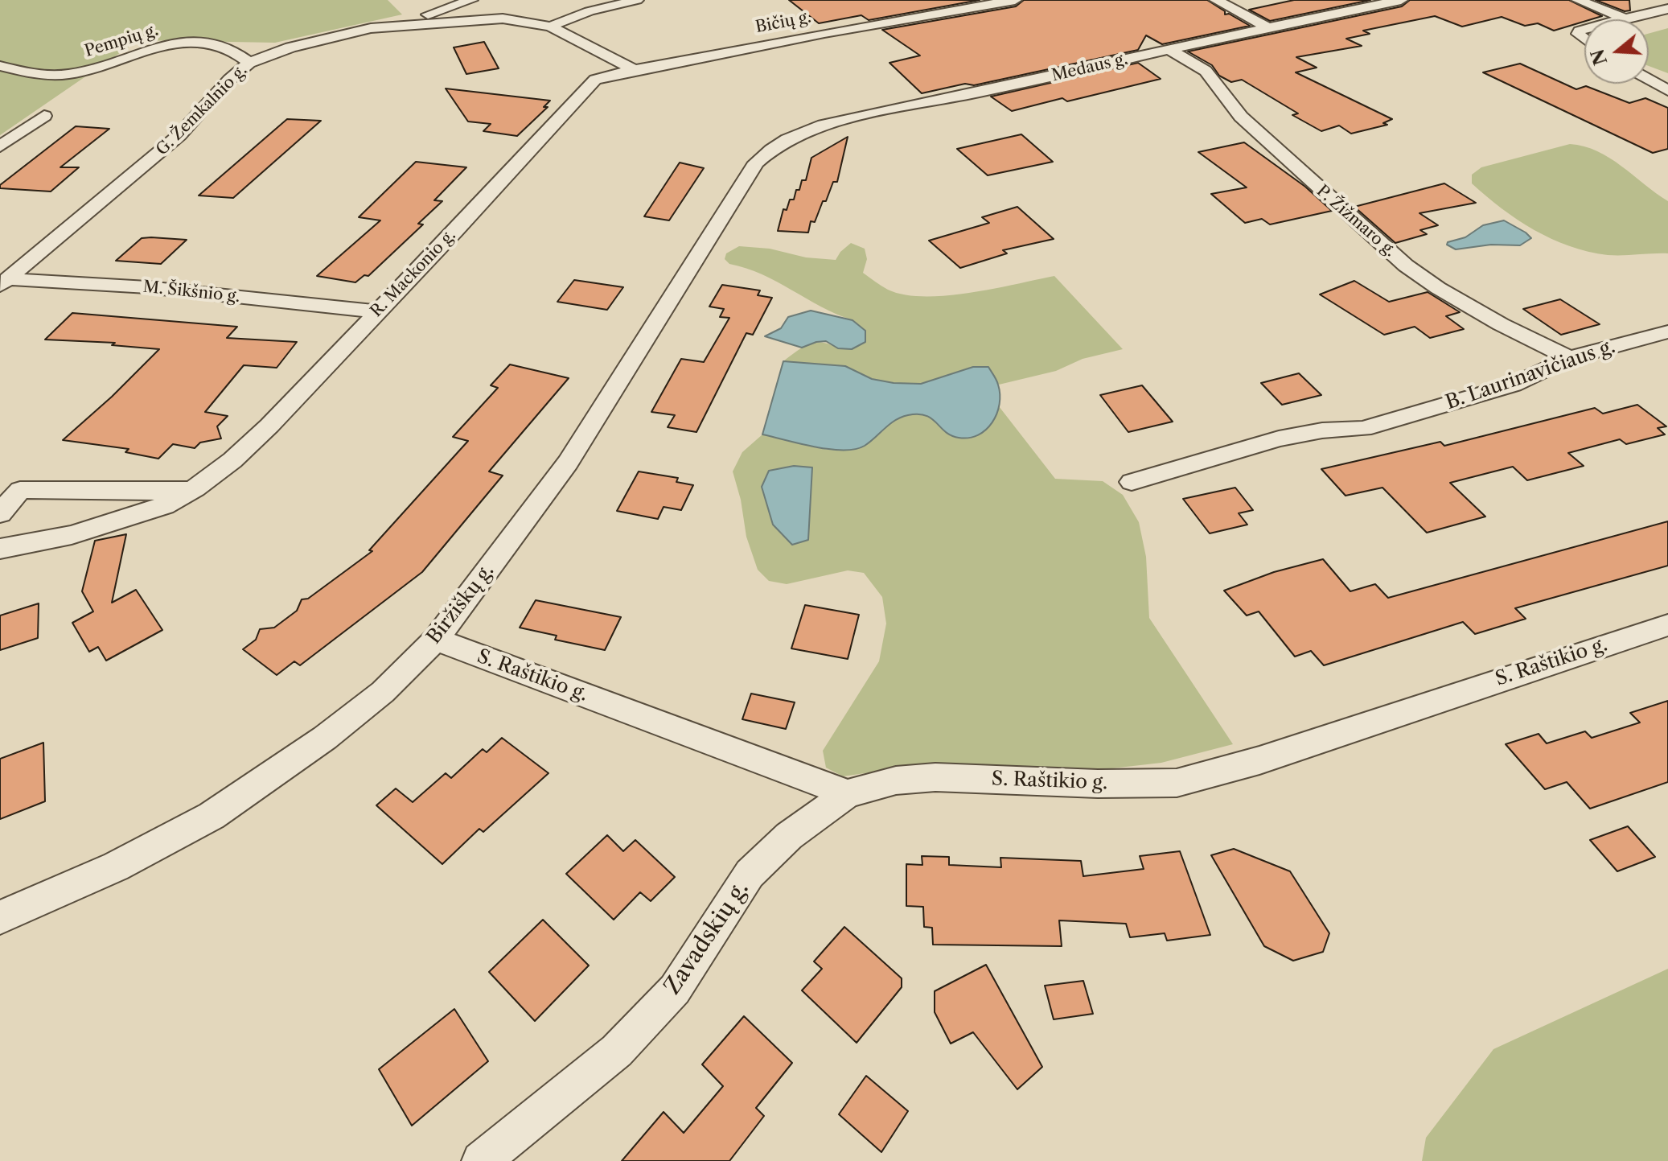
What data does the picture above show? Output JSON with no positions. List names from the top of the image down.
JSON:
{
  "streets": {
    "street": [
      "Bičių g.",
      "Pempių g.",
      "Medaus g.",
      "G. Žemkalnio g.",
      "P. Žižmaro g.",
      "R. Mackonio g.",
      "M. Šikšnio g.",
      "B. Laurinavičiaus g.",
      "Biržiškų g.",
      "S. Raštikio g.",
      "Zavadskių g."
    ]
  },
  "crossings": [
    ["Bičių g.", "R. Mackonio g."],
    ["Pempių g.", "G. Žemkalnio g."],
    ["Medaus g.", "P. Žižmaro g."],
    ["Medaus g.", "Biržiškų g."],
    ["G. Žemkalnio g.", "M. Šikšnio g."],
    ["P. Žižmaro g.", "B. Laurinavičiaus g."],
    ["R. Mackonio g.", "M. Šikšnio g."],
    ["Biržiškų g.", "S. Raštikio g."],
    ["S. Raštikio g.", "Zavadskių g."]
  ],
  "north": "left"
}
